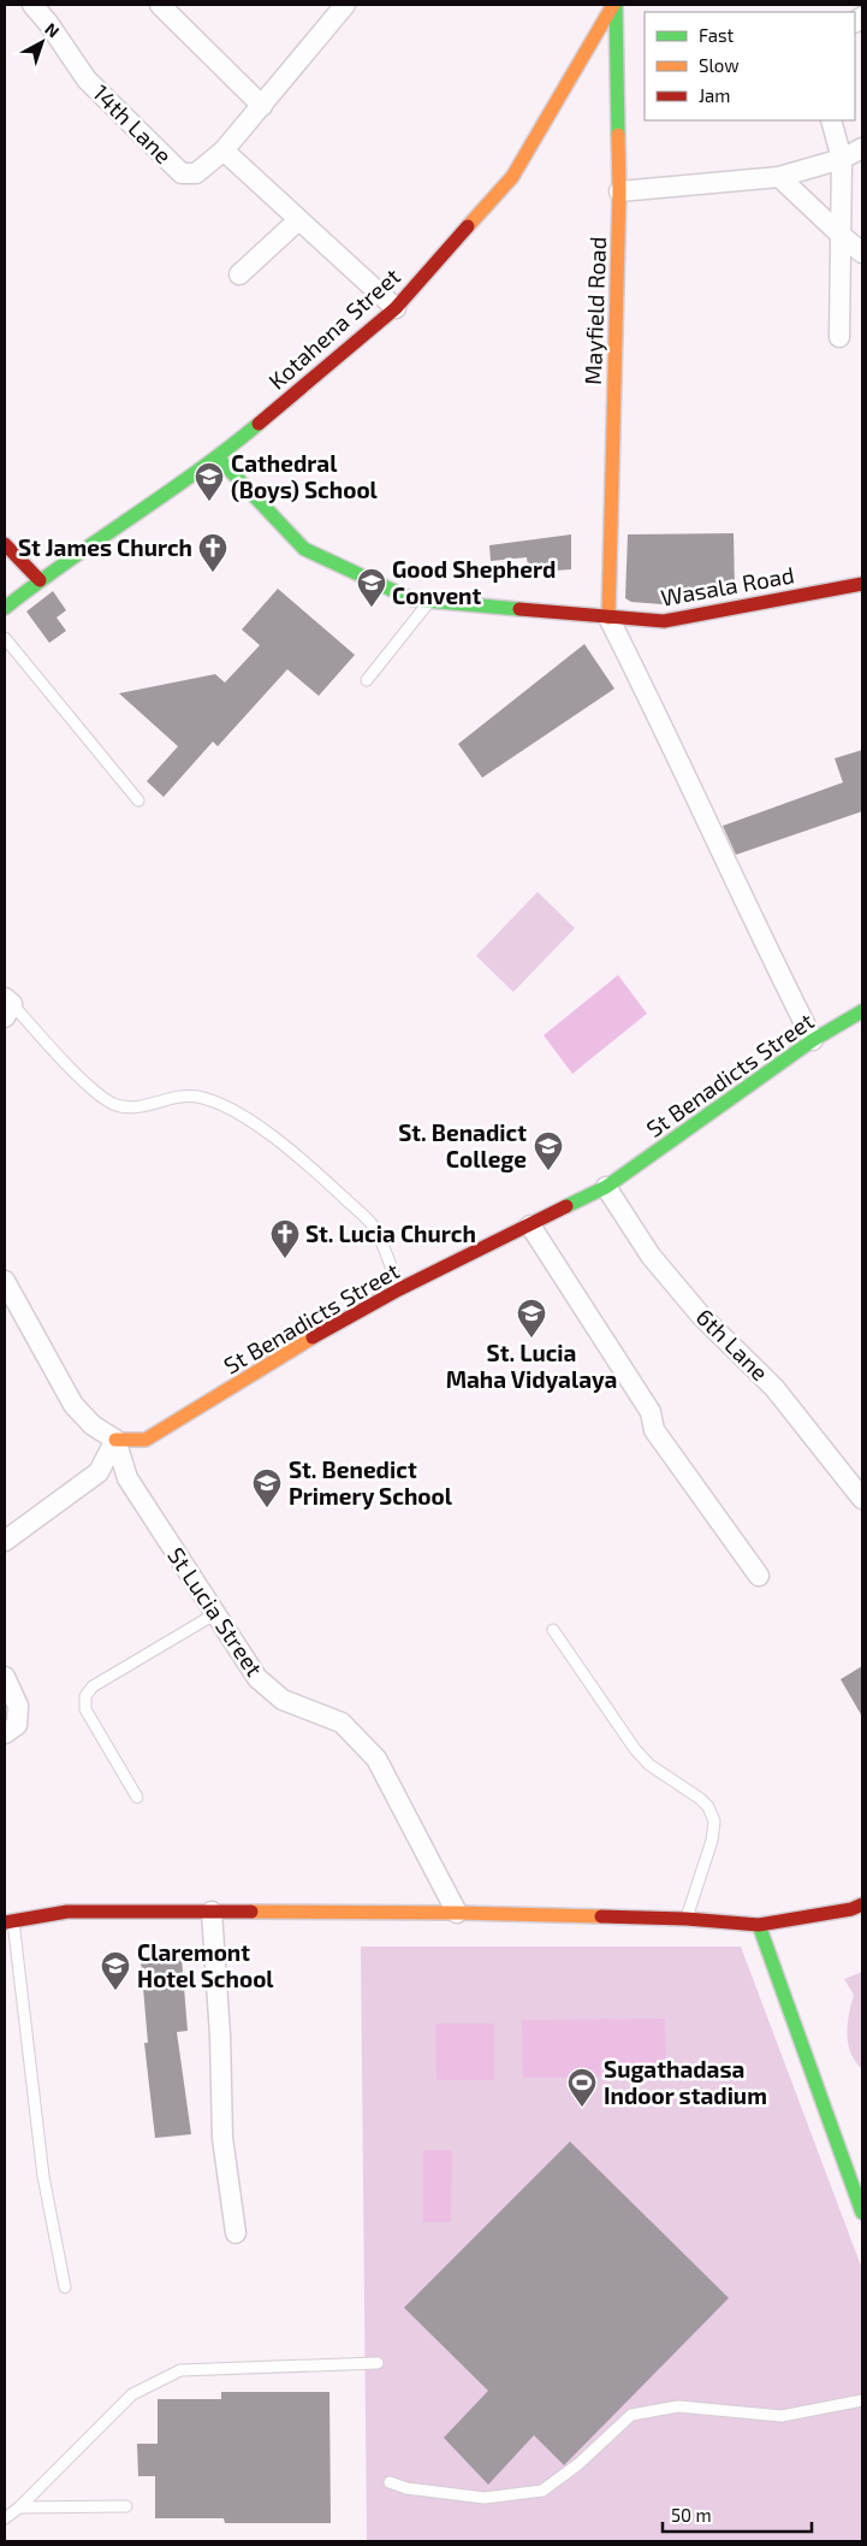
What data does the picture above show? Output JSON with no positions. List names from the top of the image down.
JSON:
{
  "streets": {
    "street": [
      "14th Lane",
      "Mayfield Road",
      "Kotahena Street",
      "Wasala Road",
      "St Benadicts Street",
      "6th Lane",
      "St Lucia Street"
    ]
  },
  "crossings": [
    ["Mayfield Road", "Kotahena Street"],
    ["Mayfield Road", "Wasala Road"],
    ["Kotahena Street", "Wasala Road"],
    ["St Benadicts Street", "6th Lane"],
    ["St Benadicts Street", "St Lucia Street"]
  ],
  "places": {
    "school or university": [
      "Cathedral (Boys) School",
      "Good Shepherd Convent",
      "St. Benadict College",
      "St. Lucia Maha Vidyalaya",
      "St. Benedict Primery School",
      "Claremont Hotel School"
    ],
    "church": ["St James Church", "St. Lucia Church"],
    "sports": ["Sugathadasa Indoor stadium"]
  },
  "legend": ["Fast", "Slow", "Jam"],
  "scale_bar": "50 m",
  "north": "top right"
}
